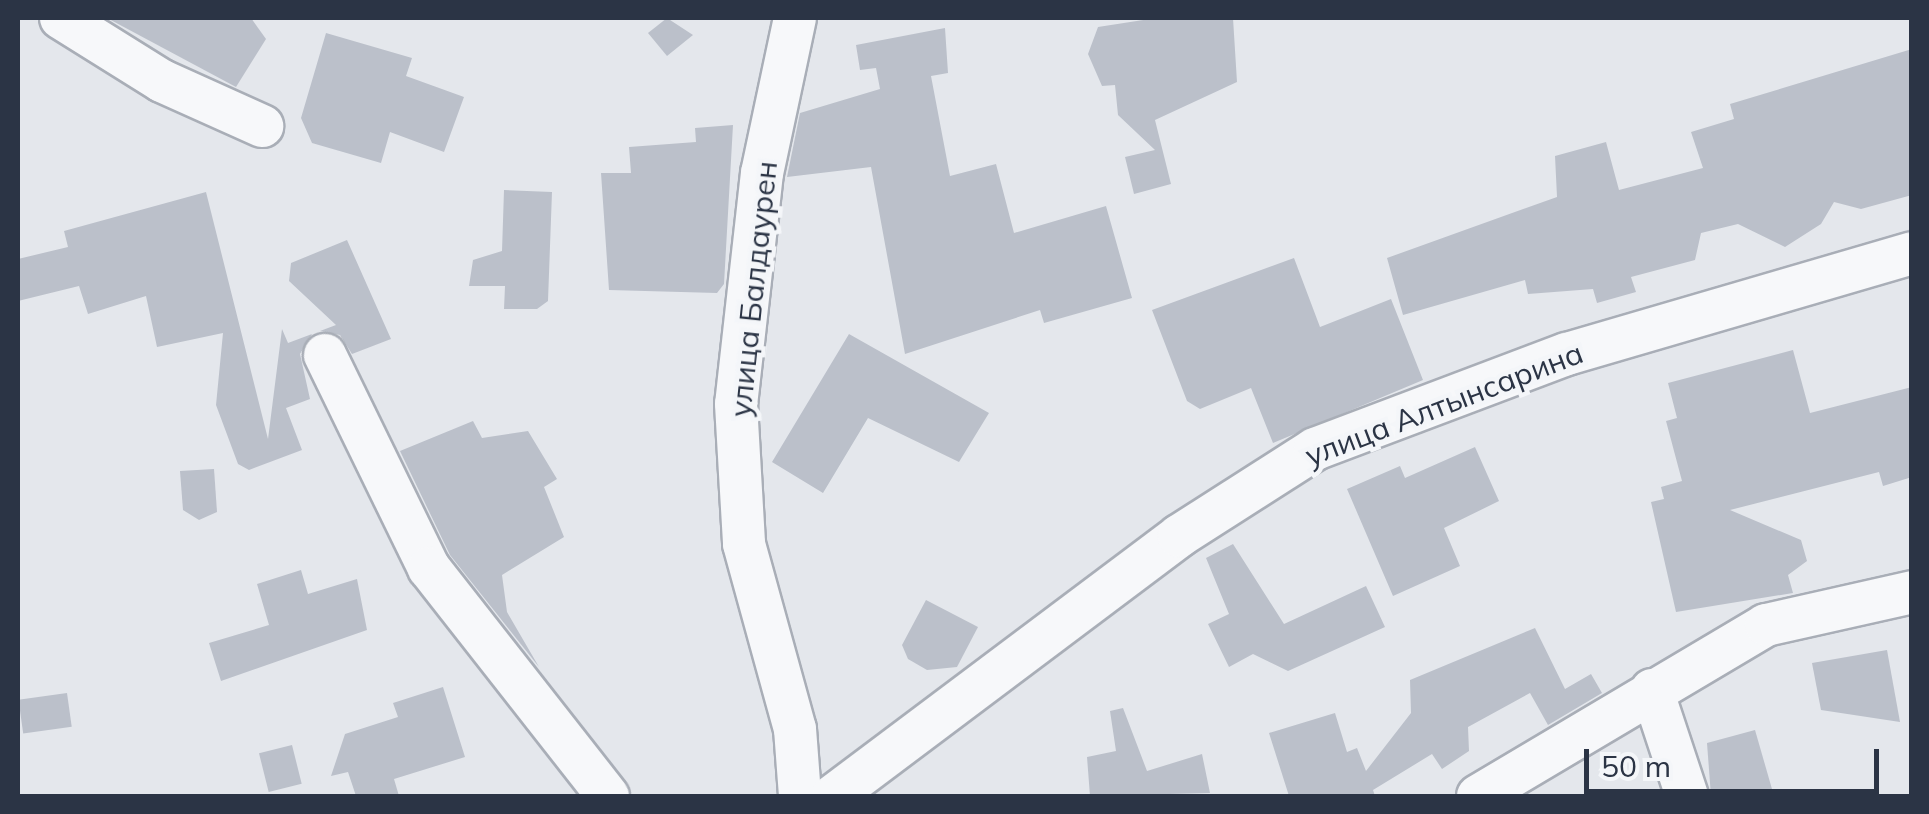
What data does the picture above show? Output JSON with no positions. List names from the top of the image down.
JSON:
{
  "streets": {
    "street": ["улица Балдаурен", "улица Алтынсарина"]
  },
  "scale_bar": "50 m"
}
